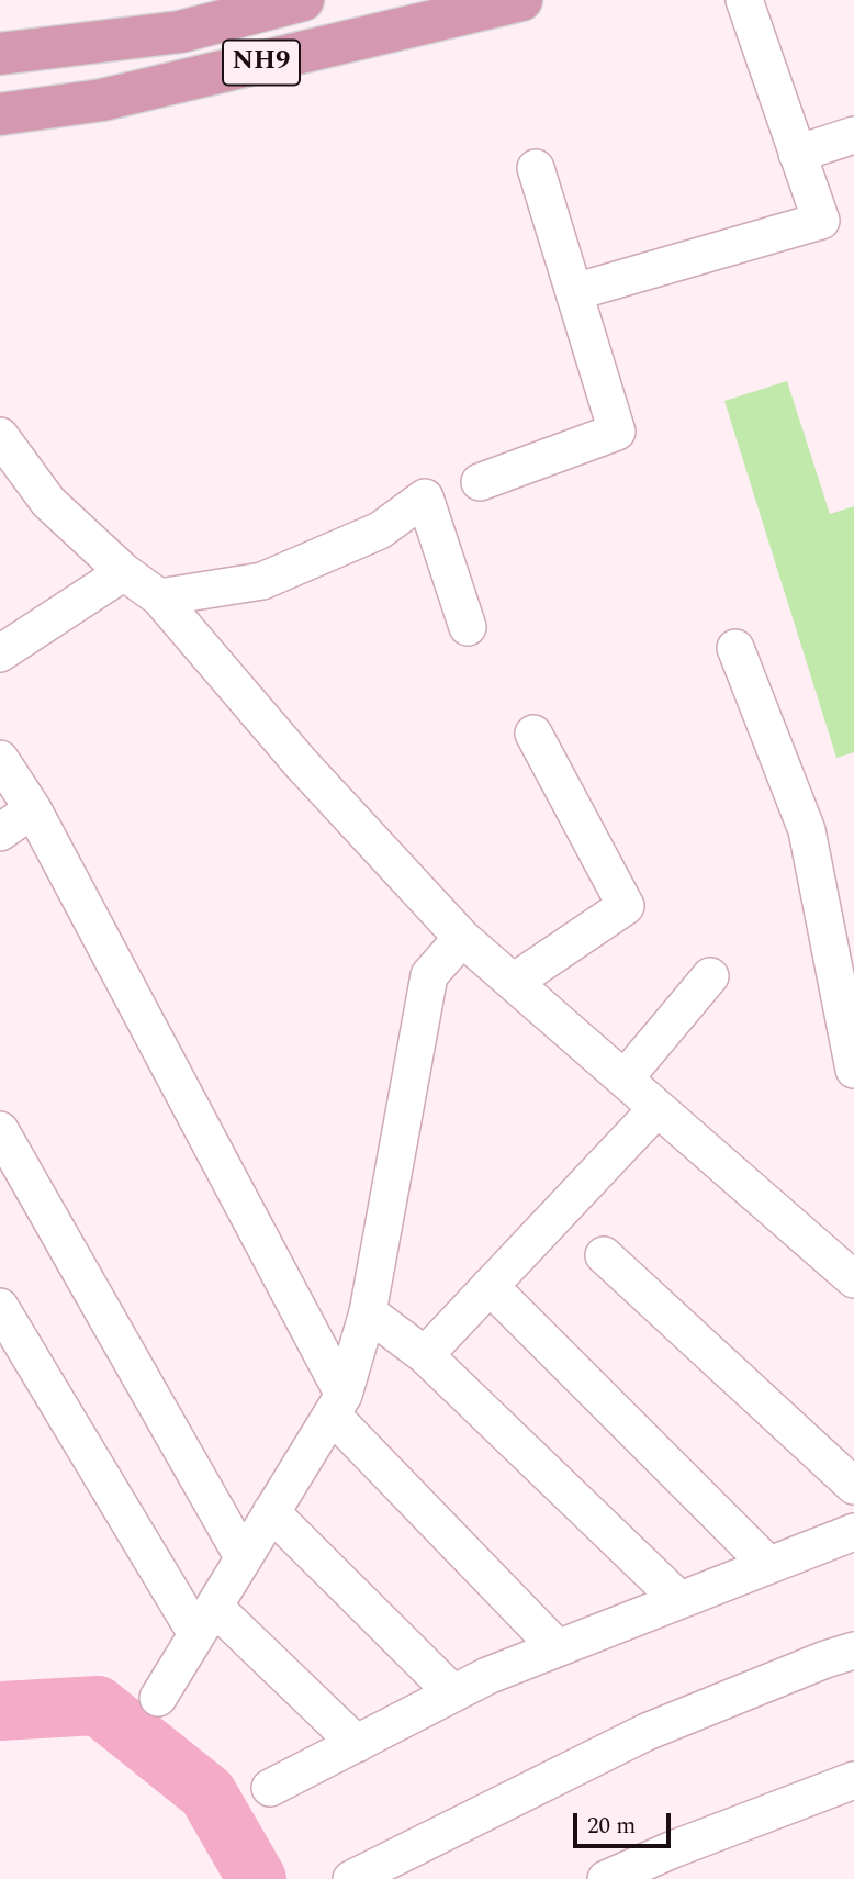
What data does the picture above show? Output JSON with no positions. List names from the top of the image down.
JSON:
{
  "streets": {
    "highway": ["NH9"]
  },
  "scale_bar": "20 m"
}
